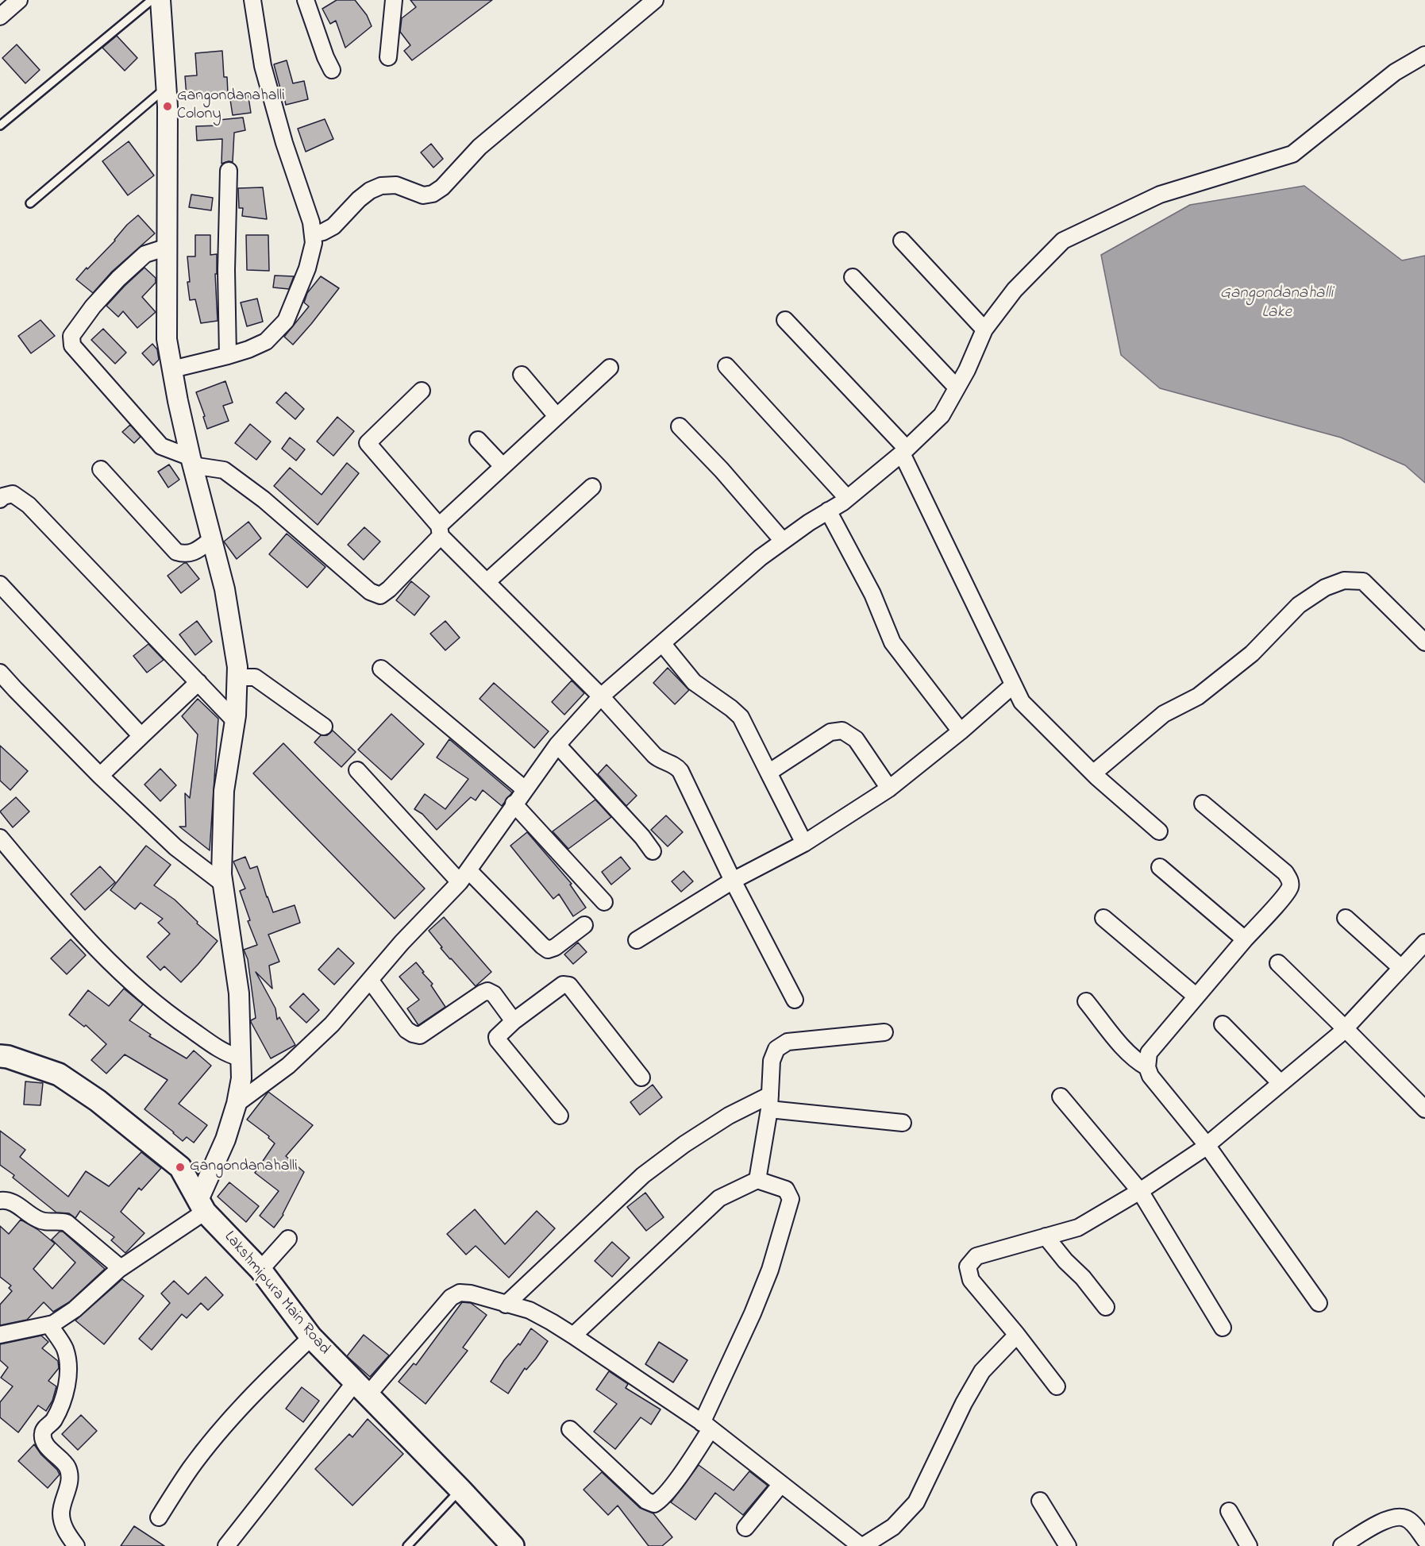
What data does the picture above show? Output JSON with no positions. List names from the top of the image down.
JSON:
{
  "streets": {
    "main road": ["Lakshmipura Main Road"]
  },
  "water": ["Gangondanahalli Lake"],
  "places": ["Gangondanahalli Colony", "Gangondanahalli"]
}
